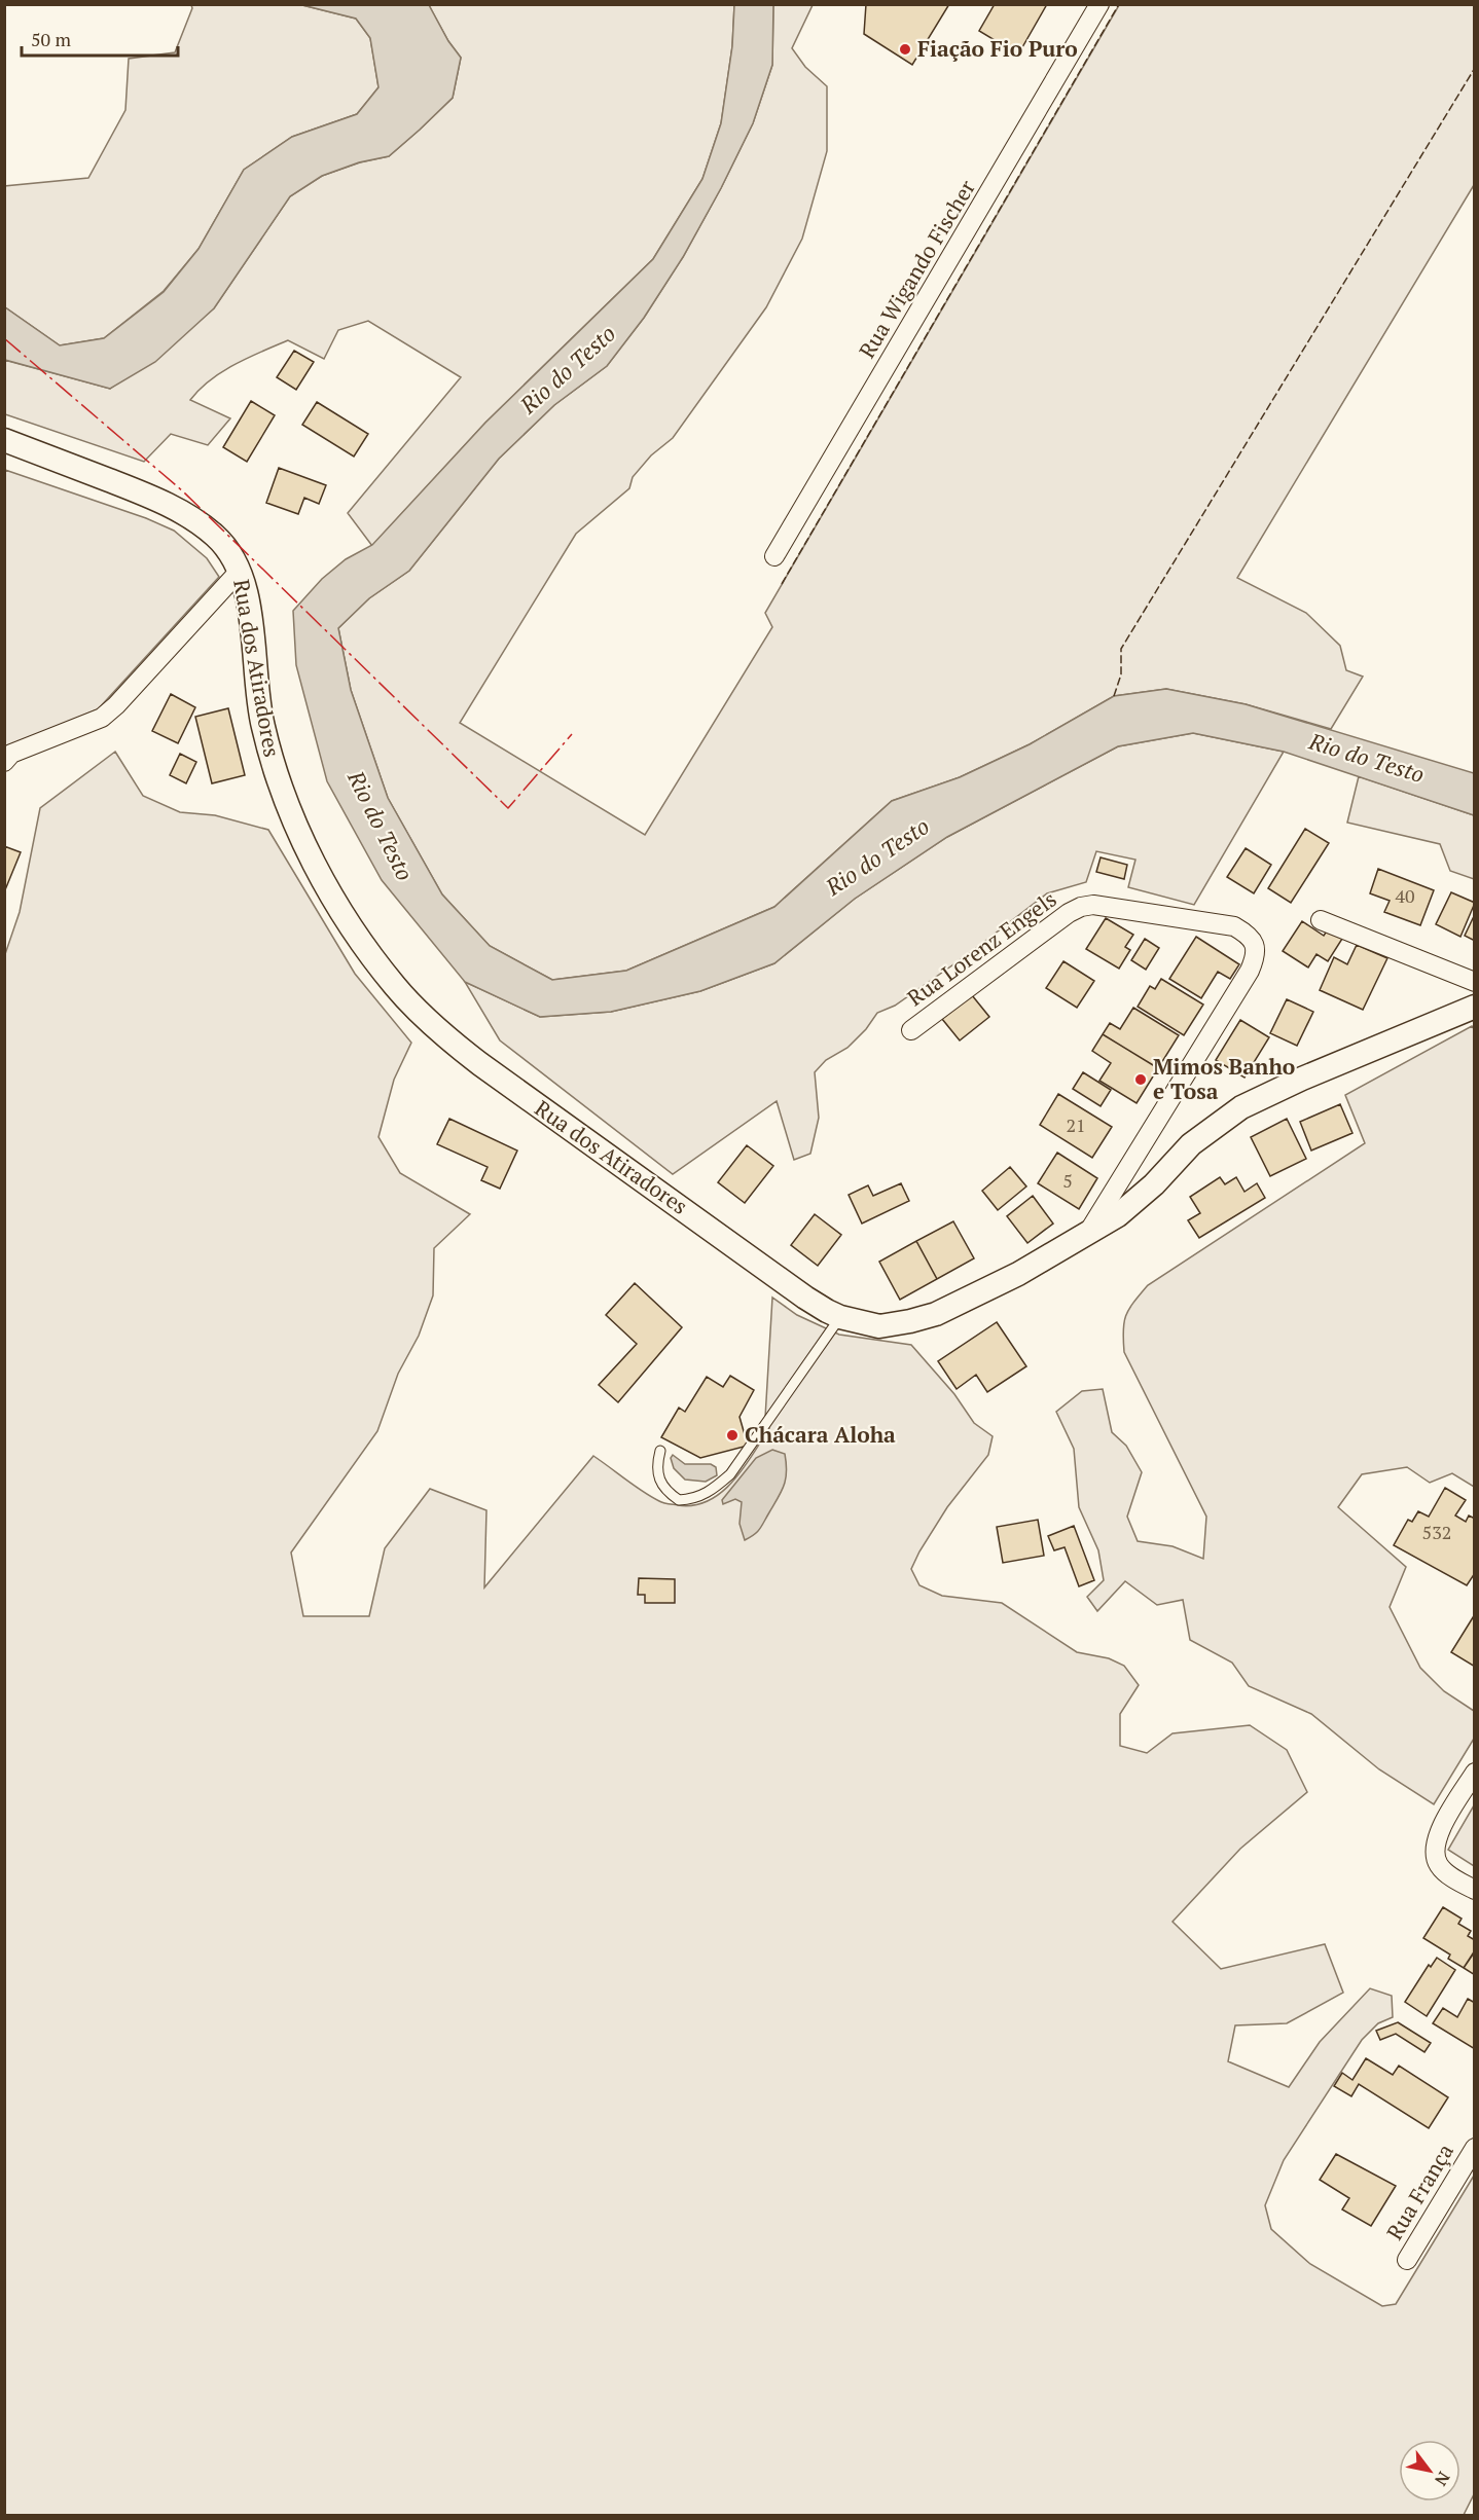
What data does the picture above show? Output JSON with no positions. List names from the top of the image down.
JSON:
{
  "streets": {
    "street": [
      "Rua Wigando Fischer",
      "Rua dos Atiradores",
      "Rua Lorenz Engels",
      "Rua França"
    ]
  },
  "crossings": [
    ["Rua dos Atiradores", "Rua Lorenz Engels"]
  ],
  "water": ["Rio do Testo"],
  "places": ["Fiação Fio Puro", "Mimos Banho e Tosa", "Chácara Aloha"],
  "house_numbers": [
    "40",
    "21",
    "5",
    "532"
  ],
  "scale_bar": "50 m",
  "north": "bottom right"
}
